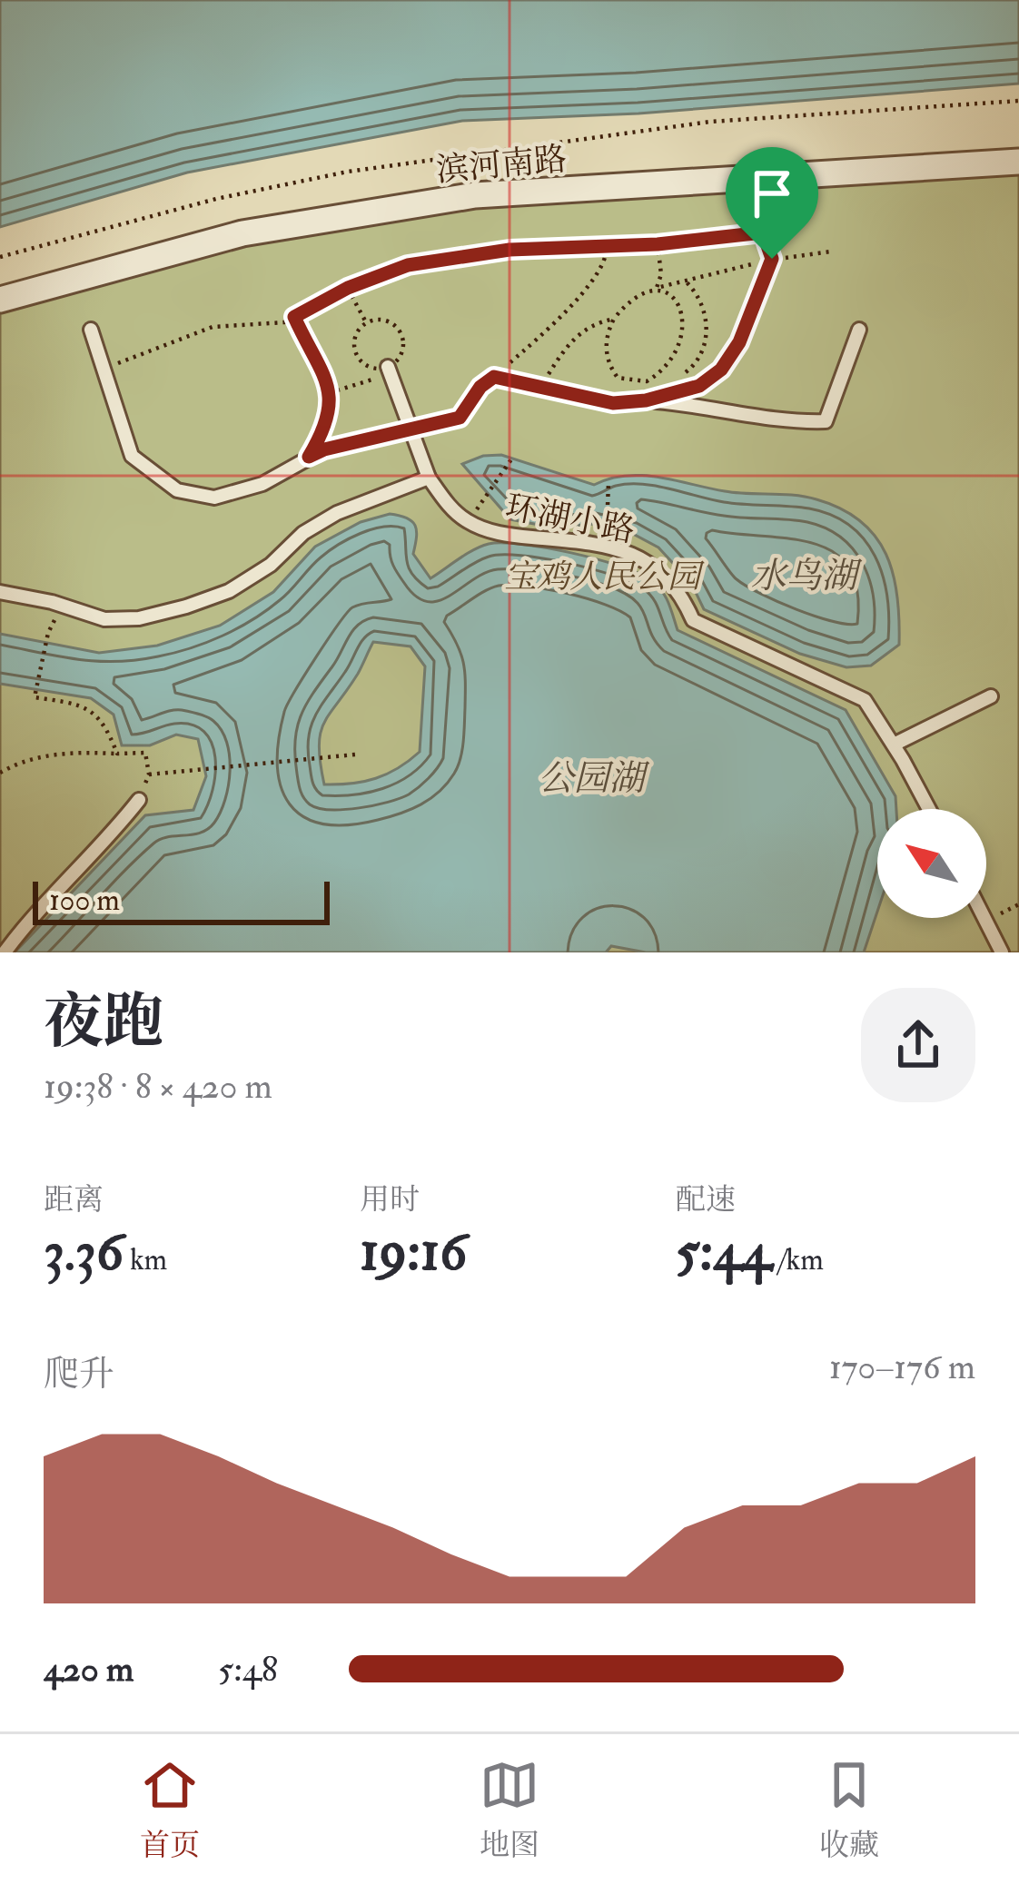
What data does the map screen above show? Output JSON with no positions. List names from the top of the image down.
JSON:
{
  "streets": {
    "street": ["滨河南路"],
    "lane": ["环湖小路"]
  },
  "water": ["水鸟湖", "公园湖"],
  "parks": ["宝鸡人民公园"],
  "scale_bar": "100 m",
  "north": "top left",
  "page": {
    "scale": "100 m",
    "heading": ["夜跑", "19:38 · 8 × 420 m"],
    "stats": [
      ["距离", "3.36 km"],
      ["用时", "19:16"],
      ["配速", "5:44 /km"]
    ],
    "chart": ["爬升", "170–176 m"],
    "list": [
      {
        "name": "420 m",
        "note": "5:48"
      }
    ],
    "tabs": ["首页", "地图", "收藏"]
  }
}
